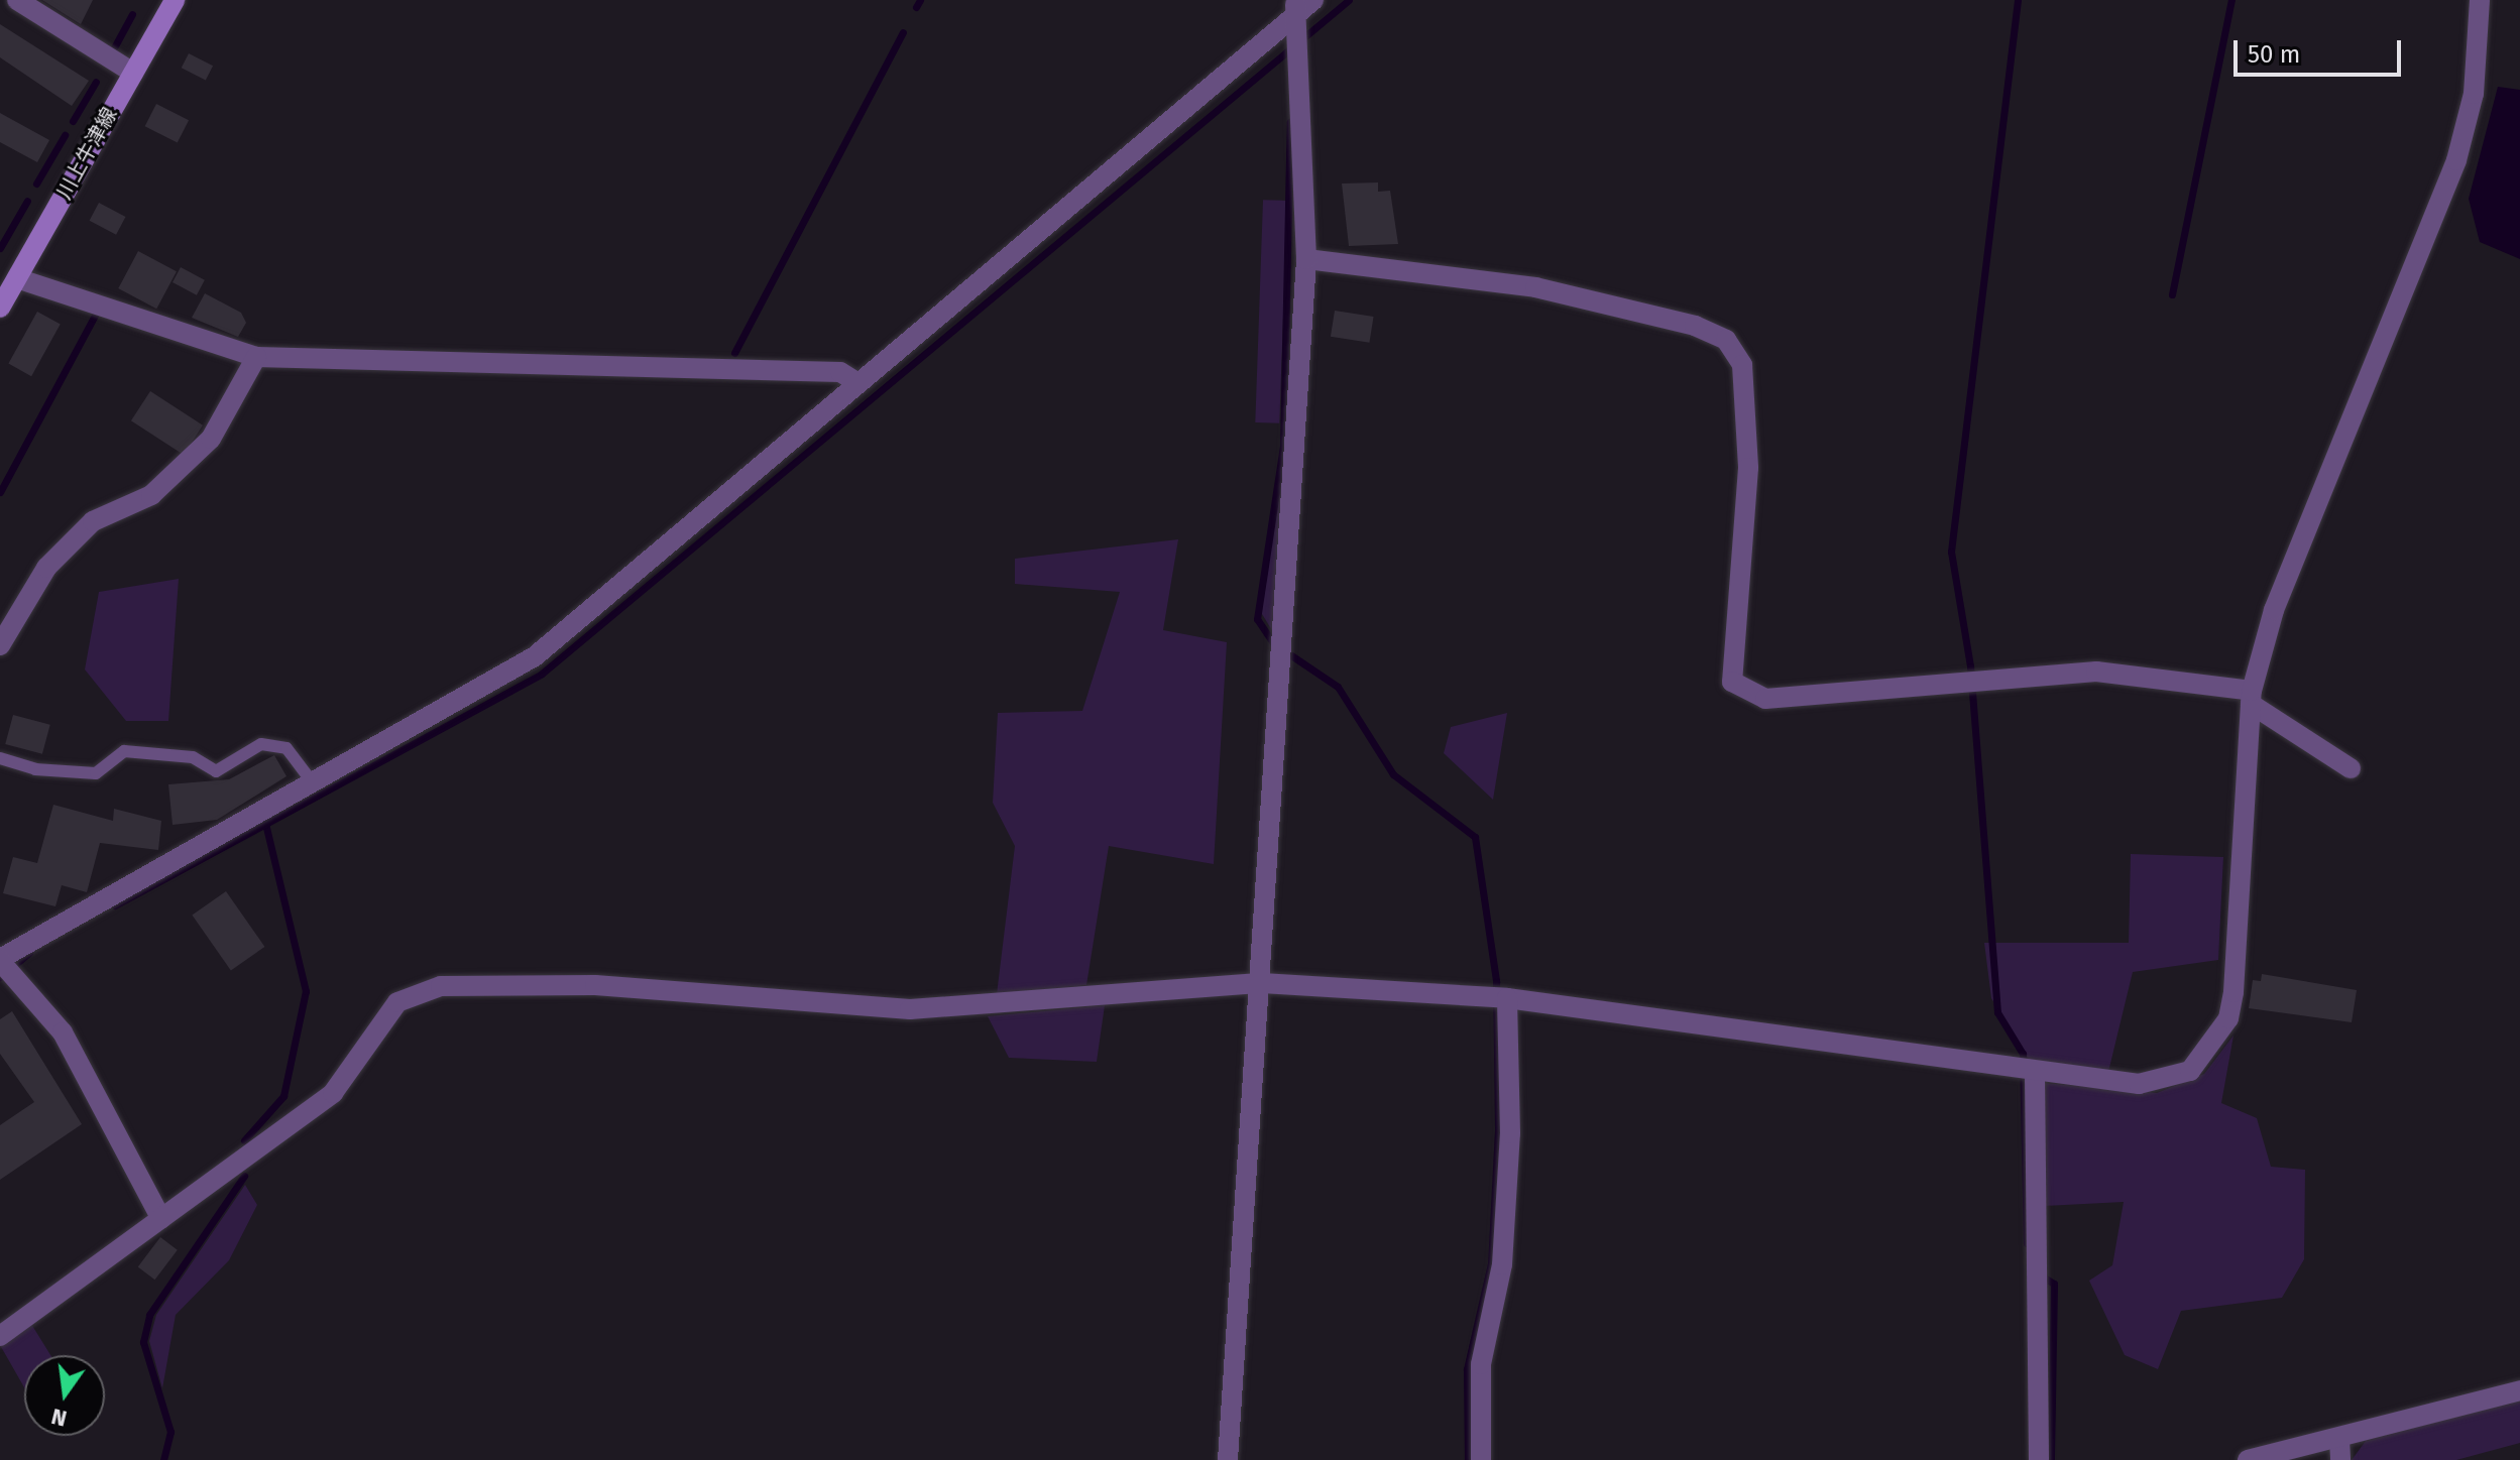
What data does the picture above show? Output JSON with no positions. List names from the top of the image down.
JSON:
{
  "streets": {
    "main road": ["川上牛津線"]
  },
  "scale_bar": "50 m",
  "north": "bottom"
}
